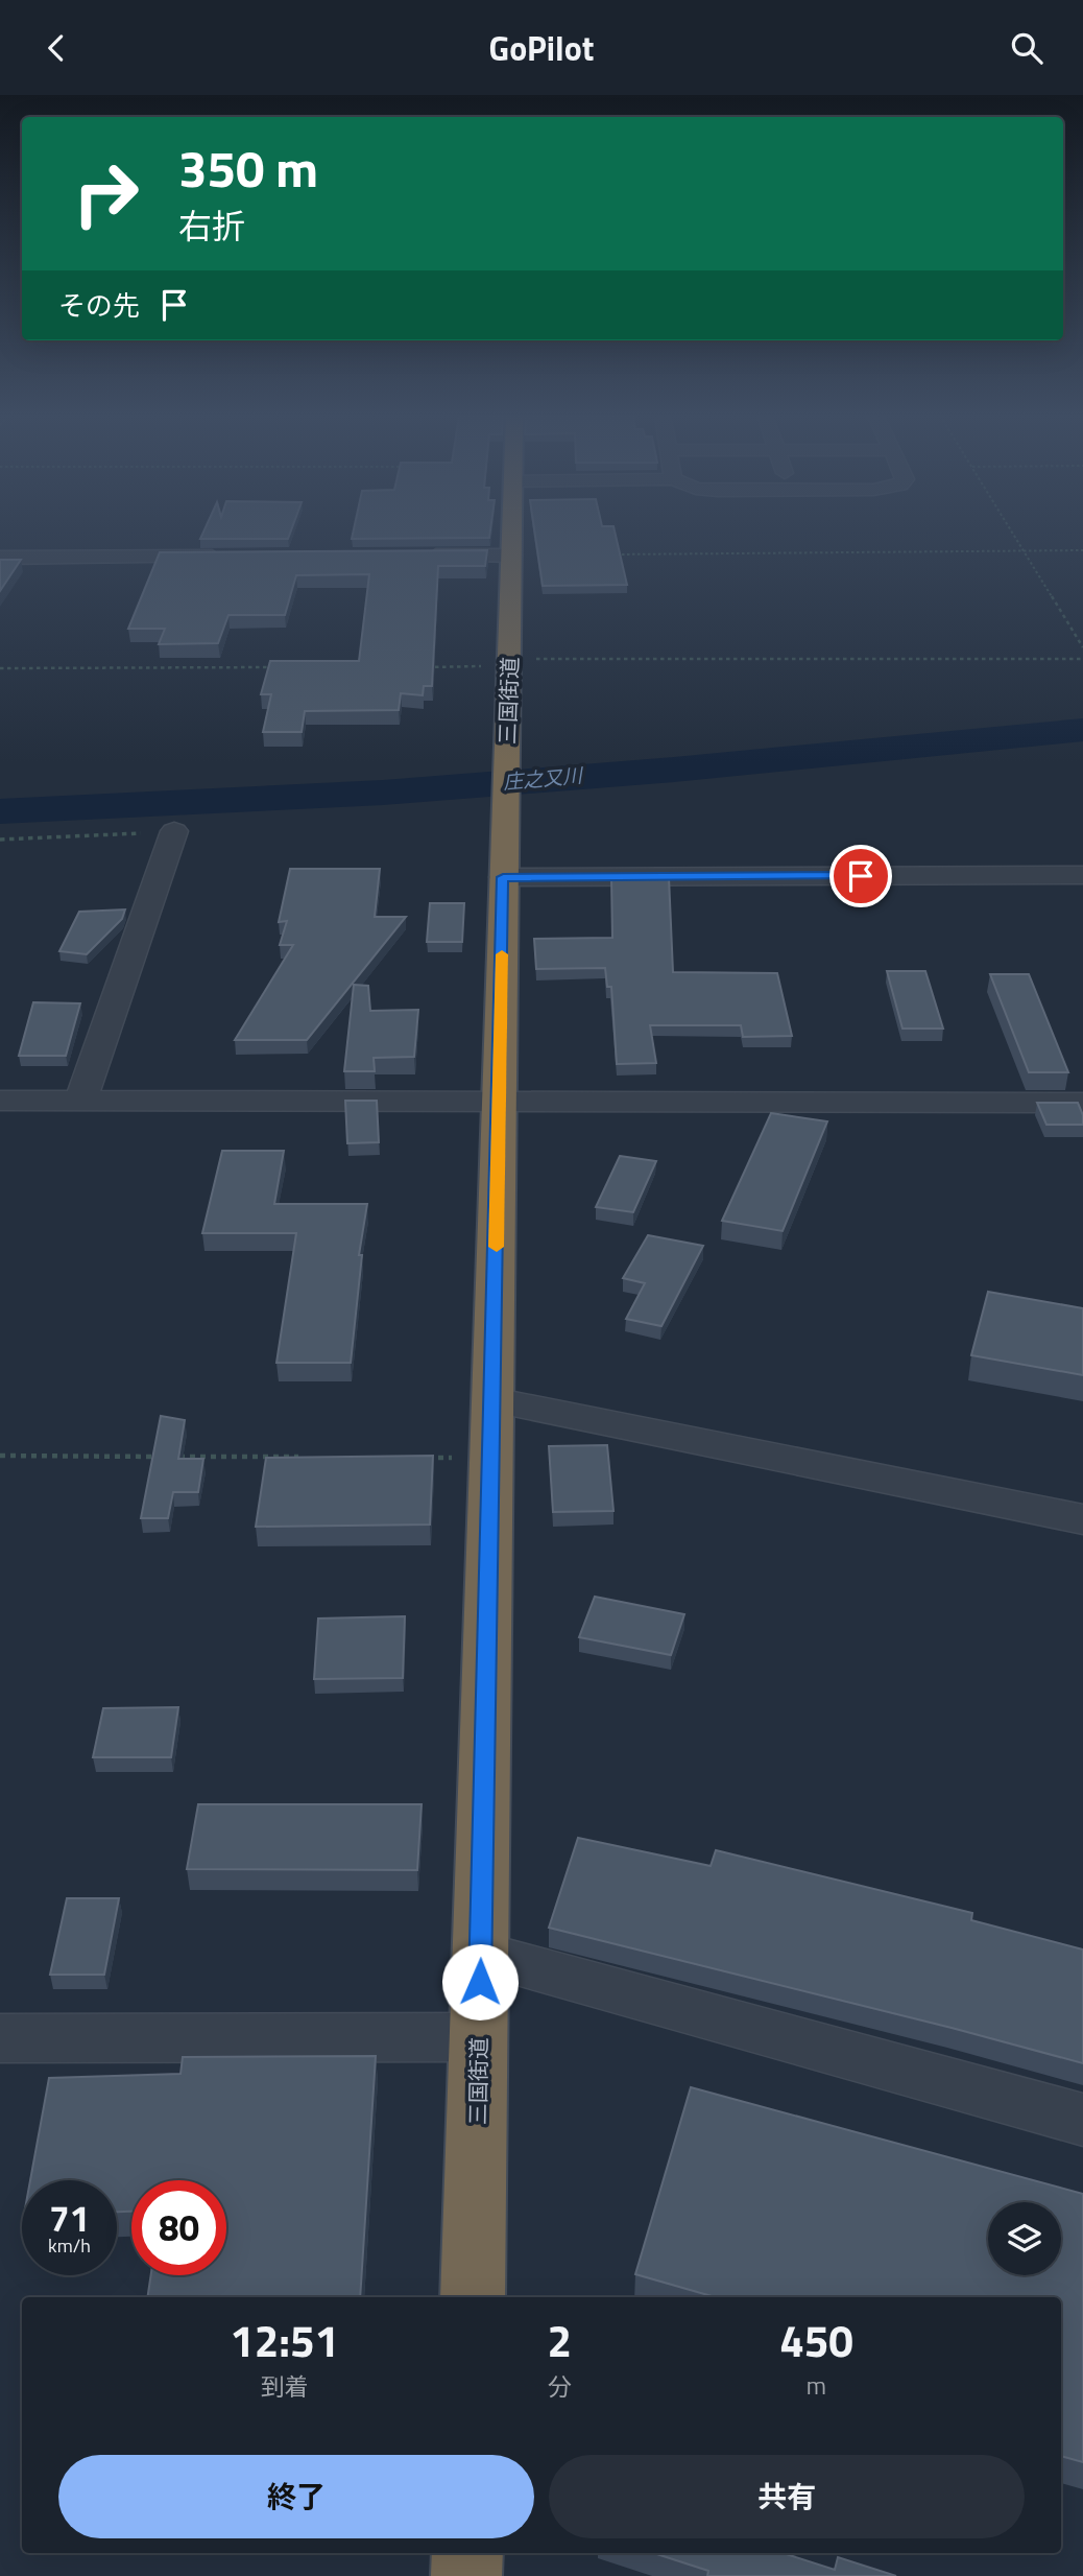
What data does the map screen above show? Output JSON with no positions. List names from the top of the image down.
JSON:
{
  "streets": {
    "highway": ["三国街道"]
  },
  "water": ["庄之又川"],
  "page": {
    "header": "GoPilot",
    "turn": ["350 m", "右折"],
    "then": "その先",
    "speed": "71 km/h",
    "limit": "80",
    "eta": [
      "12:51",
      "到着",
      "2",
      "分",
      "450",
      "m"
    ],
    "buttons": ["終了", "共有"]
  }
}
